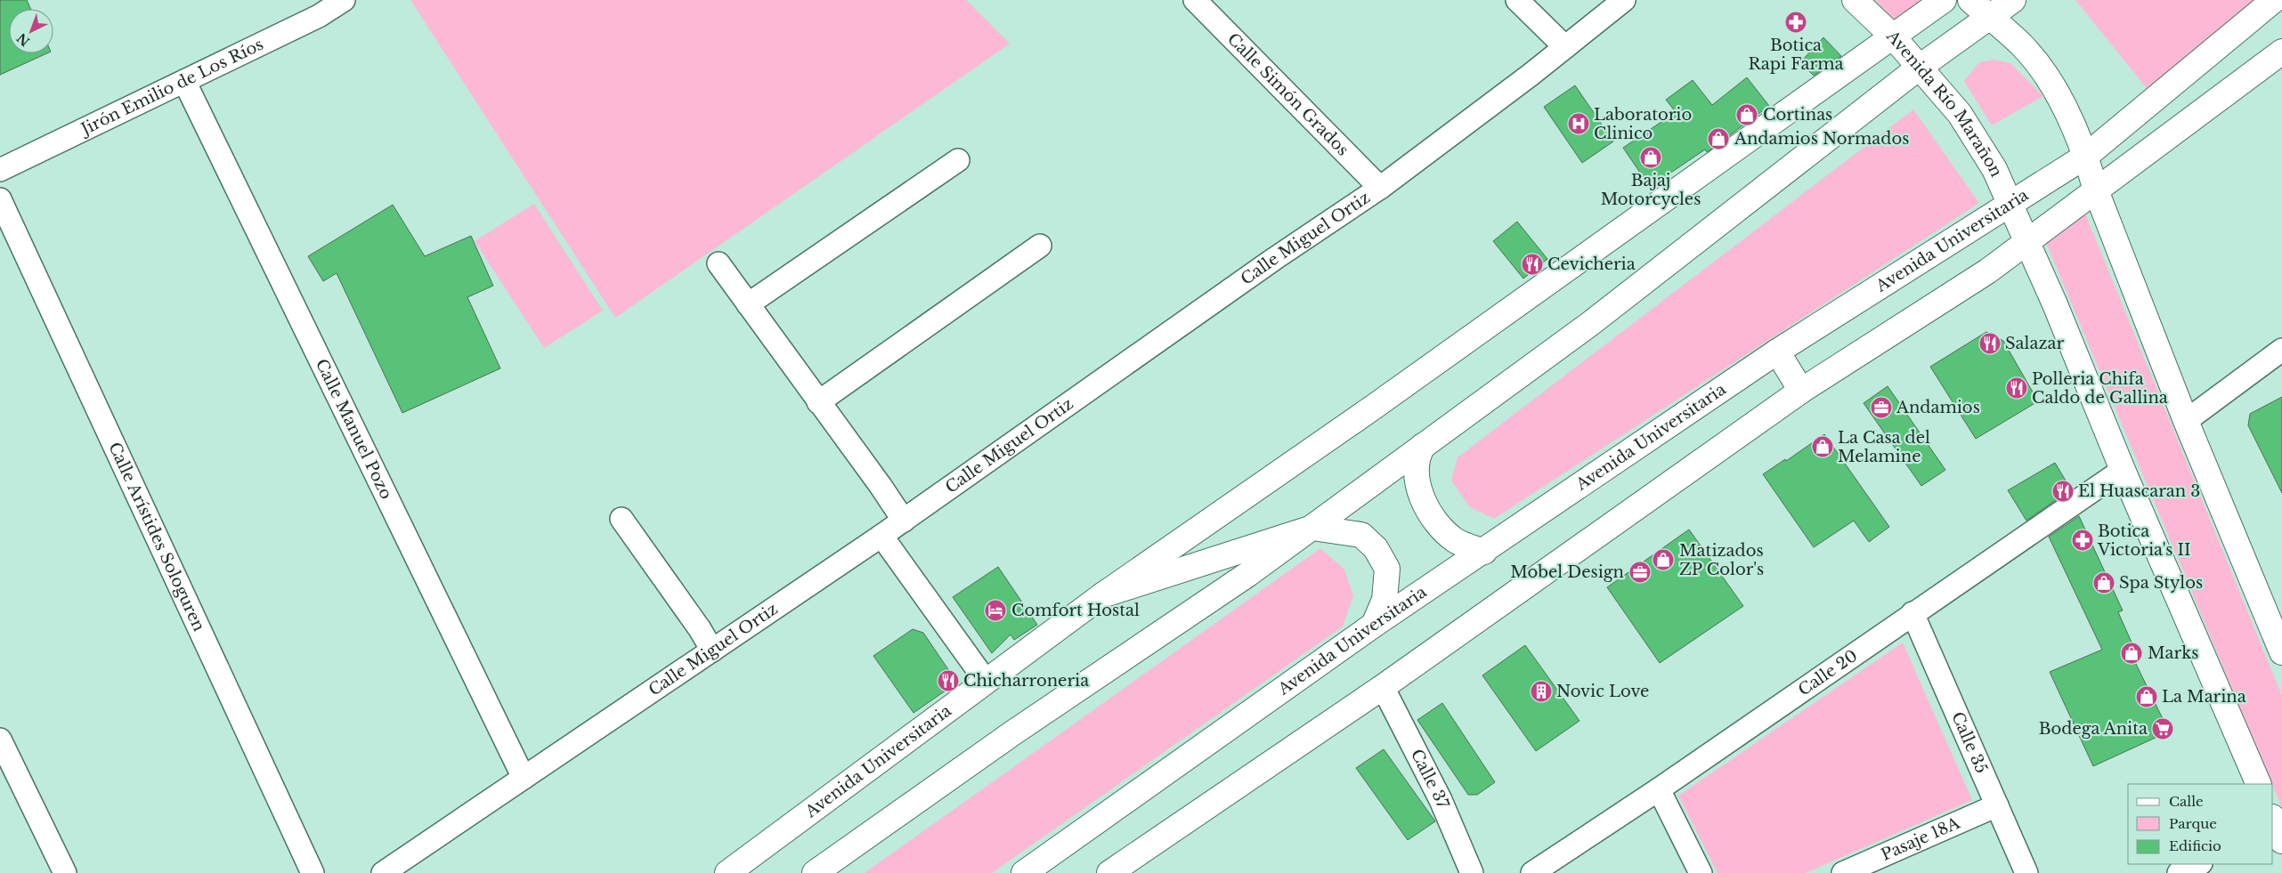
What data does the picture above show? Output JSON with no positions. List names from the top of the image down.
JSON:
{
  "streets": {
    "main road": ["Avenida Río Marañon", "Avenida Universitaria"],
    "street": [
      "Jirón Emilio de Los Ríos",
      "Calle Simón Grados",
      "Calle Miguel Ortiz",
      "Calle Manuel Pozo",
      "Calle Arístides Sologuren",
      "Calle 20",
      "Calle 35",
      "Calle 37",
      "Pasaje 18A"
    ]
  },
  "crossings": [
    ["Jirón Emilio de Los Ríos", "Calle Manuel Pozo"],
    ["Calle Simón Grados", "Calle Miguel Ortiz"],
    ["Avenida Río Marañon", "Avenida Universitaria"],
    ["Avenida Río Marañon", "Calle 20"],
    ["Calle Miguel Ortiz", "Calle Manuel Pozo"],
    ["Calle 20", "Calle 35"],
    ["Calle 35", "Pasaje 18A"]
  ],
  "places": {
    "pharmacy": ["Botica Rapi Farma", "Botica Victoria's II"],
    "shop": [
      "Cortinas",
      "Andamios Normados",
      "Bajaj Motorcycles",
      "La Casa del Melamine",
      "Matizados ZP Color's",
      "Spa Stylos",
      "Marks",
      "La Marina"
    ],
    "hospital": ["Laboratorio Clinico"],
    "restaurant": [
      "Cevicheria",
      "Salazar",
      "Polleria Chifa Caldo de Gallina",
      "El Huascaran 3",
      "Chicharroneria"
    ],
    "office": ["Andamios", "Mobel Design"],
    "hotel": ["Comfort Hostal"],
    "building": ["Novic Love"],
    "supermarket": ["Bodega Anita"]
  },
  "legend": ["Calle", "Parque", "Edificio"],
  "north": "bottom left"
}
